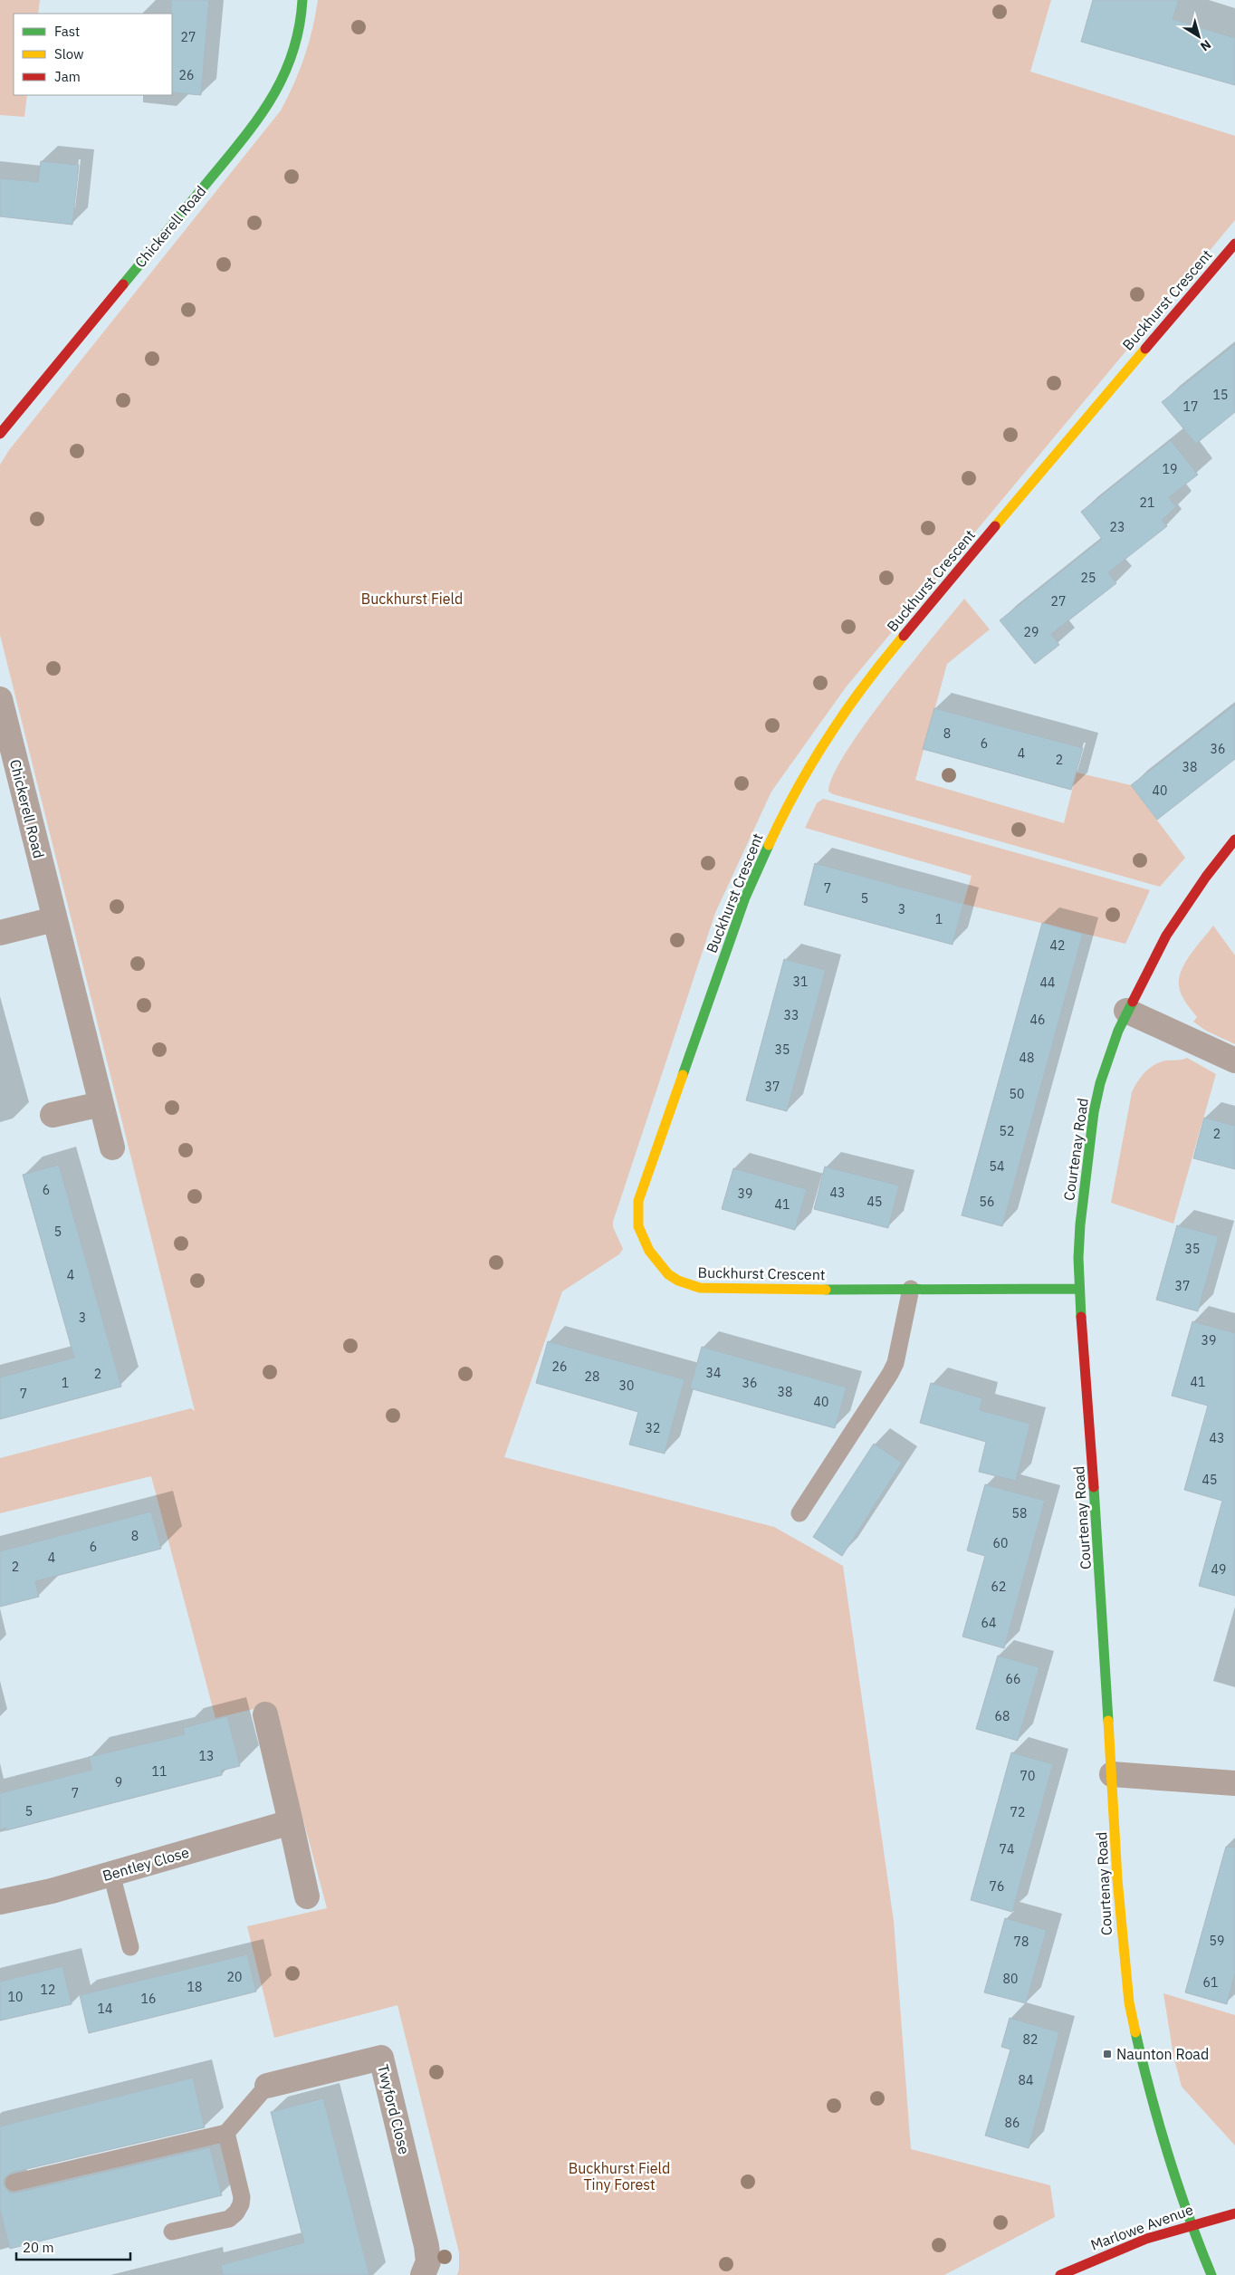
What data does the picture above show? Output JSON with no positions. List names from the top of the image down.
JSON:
{
  "streets": {
    "street": [
      "Chickerell Road",
      "Buckhurst Crescent",
      "Courtenay Road",
      "Bentley Close",
      "Twyford Close",
      "Marlowe Avenue"
    ]
  },
  "crossings": [
    ["Buckhurst Crescent", "Courtenay Road"],
    ["Courtenay Road", "Marlowe Avenue"]
  ],
  "parks": ["Buckhurst Field", "Buckhurst Field Tiny Forest"],
  "places": {
    "transit": ["Naunton Road"]
  },
  "house_numbers": [
    "27",
    "26",
    "15",
    "17",
    "19",
    "21",
    "23",
    "25",
    "27",
    "29",
    "8",
    "6",
    "36",
    "4",
    "2",
    "38",
    "40",
    "7",
    "5",
    "3",
    "1",
    "42",
    "31",
    "44",
    "33",
    "46",
    "35",
    "48",
    "37",
    "50",
    "52",
    "2",
    "54",
    "6",
    "43",
    "39",
    "45",
    "56",
    "41",
    "5",
    "35",
    "4",
    "37",
    "3",
    "39",
    "26",
    "34",
    "2",
    "28",
    "41",
    "1",
    "36",
    "30",
    "38",
    "7",
    "40",
    "32",
    "43",
    "45",
    "58",
    "8",
    "60",
    "6",
    "4",
    "2",
    "49",
    "62",
    "64",
    "66",
    "68",
    "13",
    "11",
    "70",
    "9",
    "7",
    "5",
    "72",
    "74",
    "76",
    "59",
    "78",
    "20",
    "80",
    "61",
    "18",
    "12",
    "10",
    "16",
    "14",
    "82",
    "84",
    "86"
  ],
  "legend": ["Fast", "Slow", "Jam"],
  "scale_bar": "20 m",
  "north": "bottom right"
}
